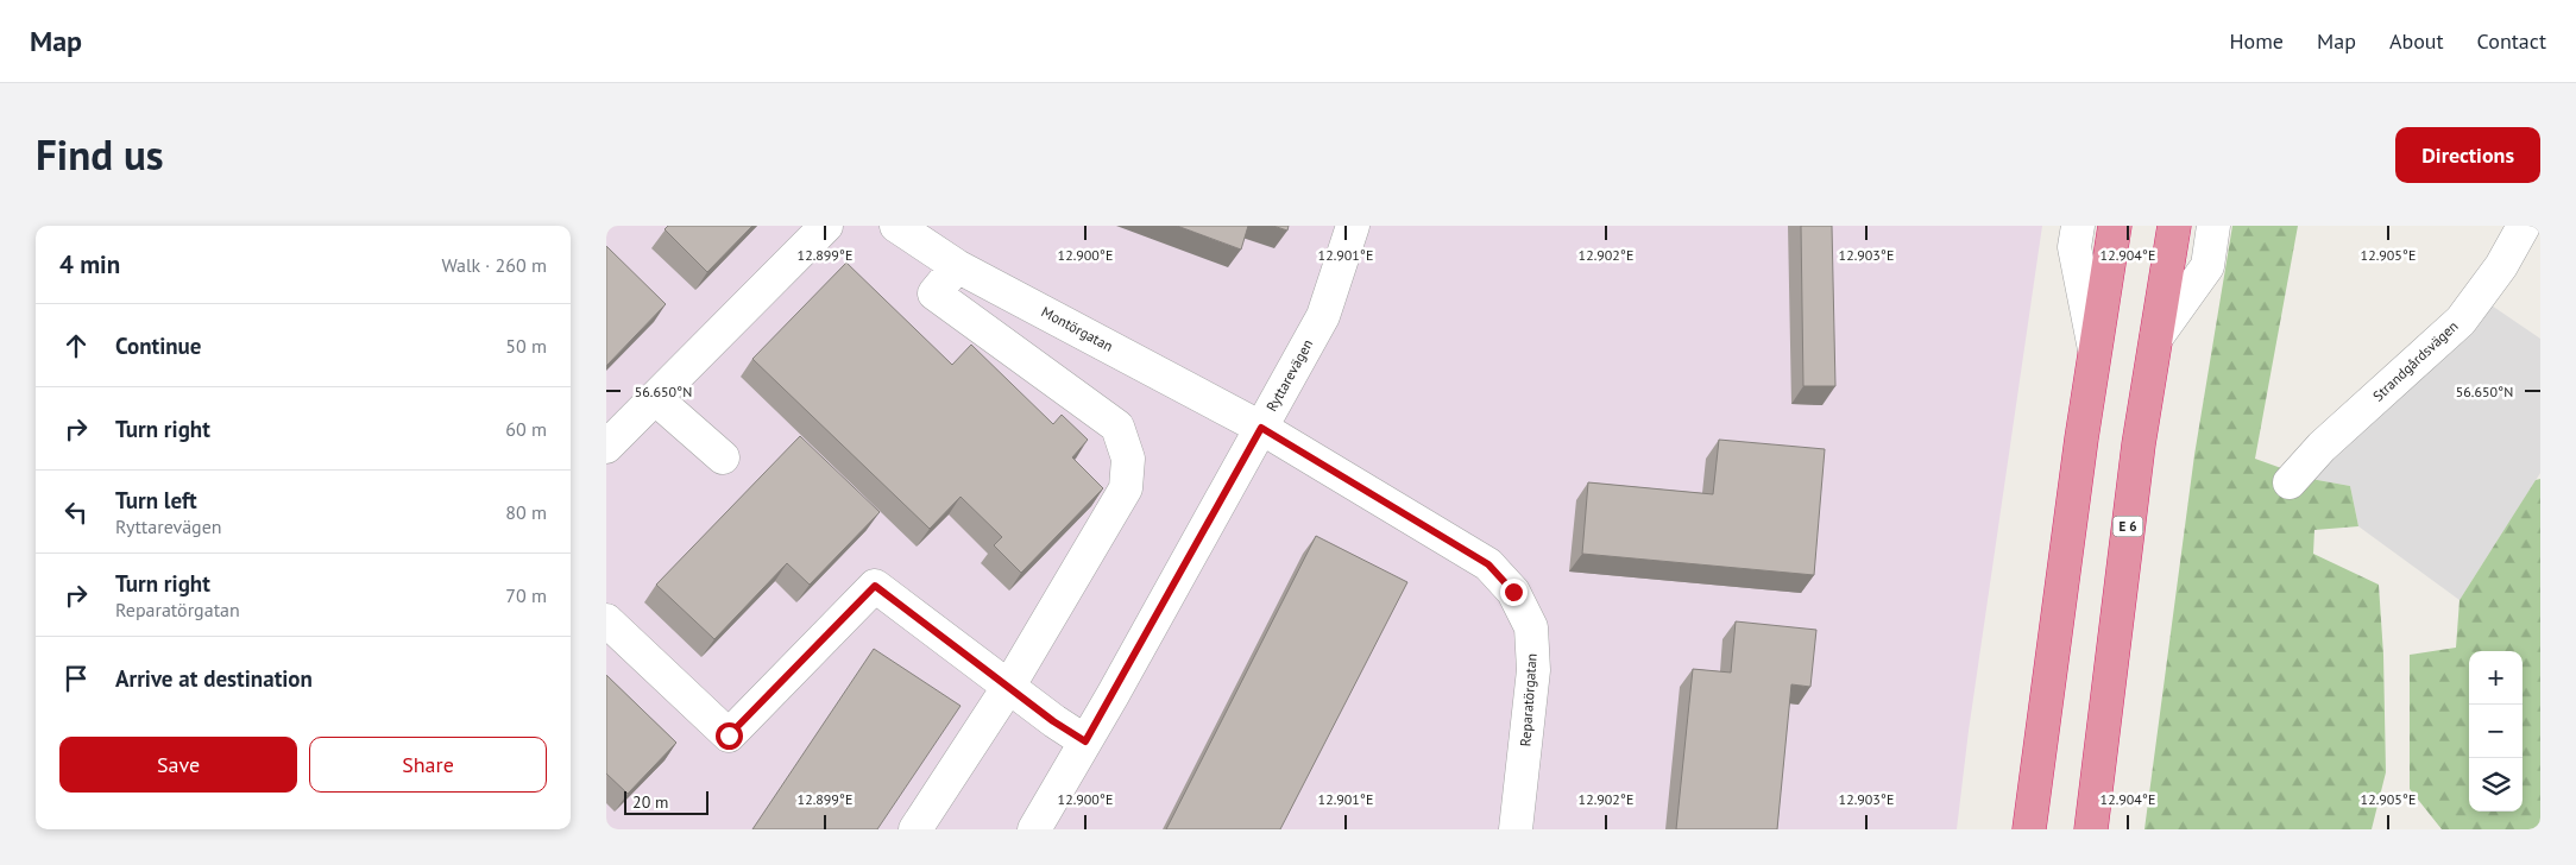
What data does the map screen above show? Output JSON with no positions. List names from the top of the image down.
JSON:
{
  "streets": {
    "highway": ["E 6"],
    "street": [
      "Montörgatan",
      "Strandgårdsvägen",
      "Ryttarevägen",
      "Reparatörgatan"
    ]
  },
  "crossings": [
    ["Montörgatan", "Ryttarevägen"],
    ["Montörgatan", "Reparatörgatan"],
    ["Ryttarevägen", "Reparatörgatan"]
  ],
  "scale_bar": "20 m",
  "page": {
    "header": "Map",
    "nav": [
      "Home",
      "Map",
      "About",
      "Contact"
    ],
    "title": "Find us",
    "buttons": [
      "Directions",
      ["Save", "Share"]
    ],
    "heading": ["4 min", "Walk · 260 m"],
    "list": [
      ["Continue", "50 m"],
      ["Turn right", "60 m"],
      ["Turn left", "Ryttarevägen", "80 m"],
      ["Turn right", "Reparatörgatan", "70 m"],
      "Arrive at destination"
    ],
    "map_buttons": ["+", "−"],
    "scale": "20 m"
  },
  "coordinates": [
    "12.899°E",
    "12.900°E",
    "12.901°E",
    "12.902°E",
    "12.903°E",
    "12.904°E",
    "12.905°E",
    "56.650°N"
  ]
}
